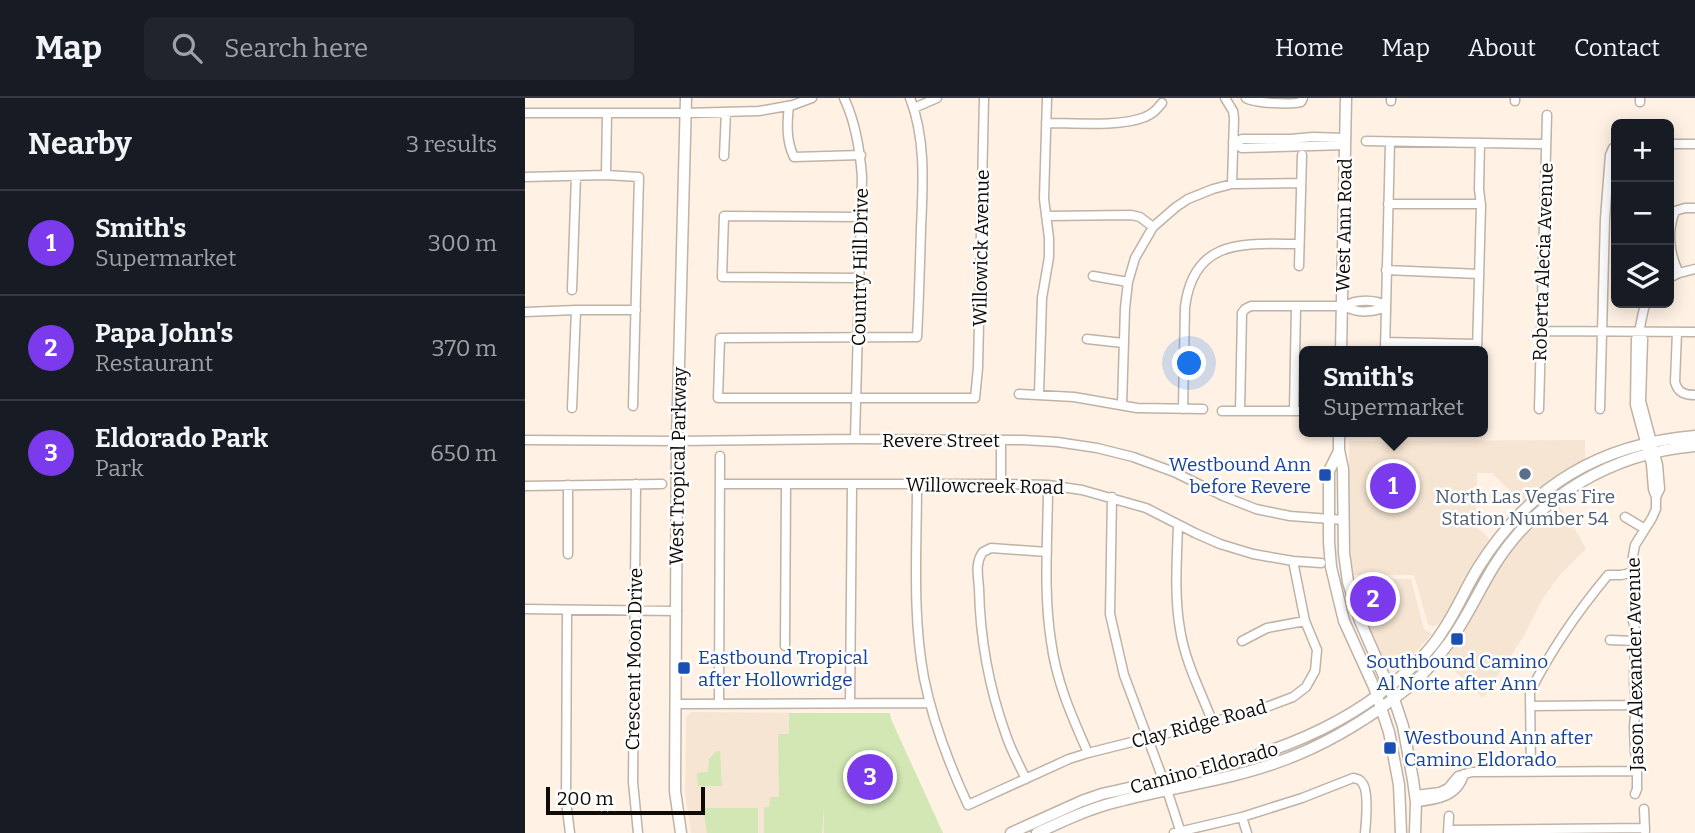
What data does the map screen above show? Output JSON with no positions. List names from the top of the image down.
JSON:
{
  "streets": {
    "main road": ["West Ann Road", "West Tropical Parkway", "Camino Eldorado"],
    "street": [
      "Willowick Avenue",
      "Roberta Alecia Avenue",
      "Country Hill Drive",
      "Revere Street",
      "Willowcreek Road",
      "Crescent Moon Drive",
      "Jason Alexander Avenue",
      "Clay Ridge Road"
    ]
  },
  "crossings": [
    ["Willowick Avenue", "Country Hill Drive"],
    ["Country Hill Drive", "Revere Street"],
    ["Revere Street", "West Tropical Parkway"],
    ["Willowcreek Road", "Clay Ridge Road"]
  ],
  "places": {
    "other": ["North Las Vegas Fire Station Number 54"],
    "transit": [
      "Westbound Ann before Revere",
      "Southbound Camino Al Norte after Ann",
      "Eastbound Tropical after Hollowridge",
      "Westbound Ann after Camino Eldorado"
    ]
  },
  "scale_bar": "200 m",
  "page": {
    "header": "Map",
    "search": "Search here",
    "nav": [
      "Home",
      "Map",
      "About",
      "Contact"
    ],
    "heading": ["Nearby", "3 results"],
    "map_buttons": ["+", "−"],
    "list": [
      {
        "mark": "1",
        "name": "Smith's",
        "note": "Supermarket",
        "value": "300 m"
      },
      {
        "mark": "2",
        "name": "Papa John's",
        "note": "Restaurant",
        "value": "370 m"
      },
      {
        "mark": "3",
        "name": "Eldorado Park",
        "note": "Park",
        "value": "650 m"
      }
    ],
    "popup": ["Smith's", "Supermarket"],
    "pins": ["1", "2", "3"],
    "scale": "200 m"
  }
}
